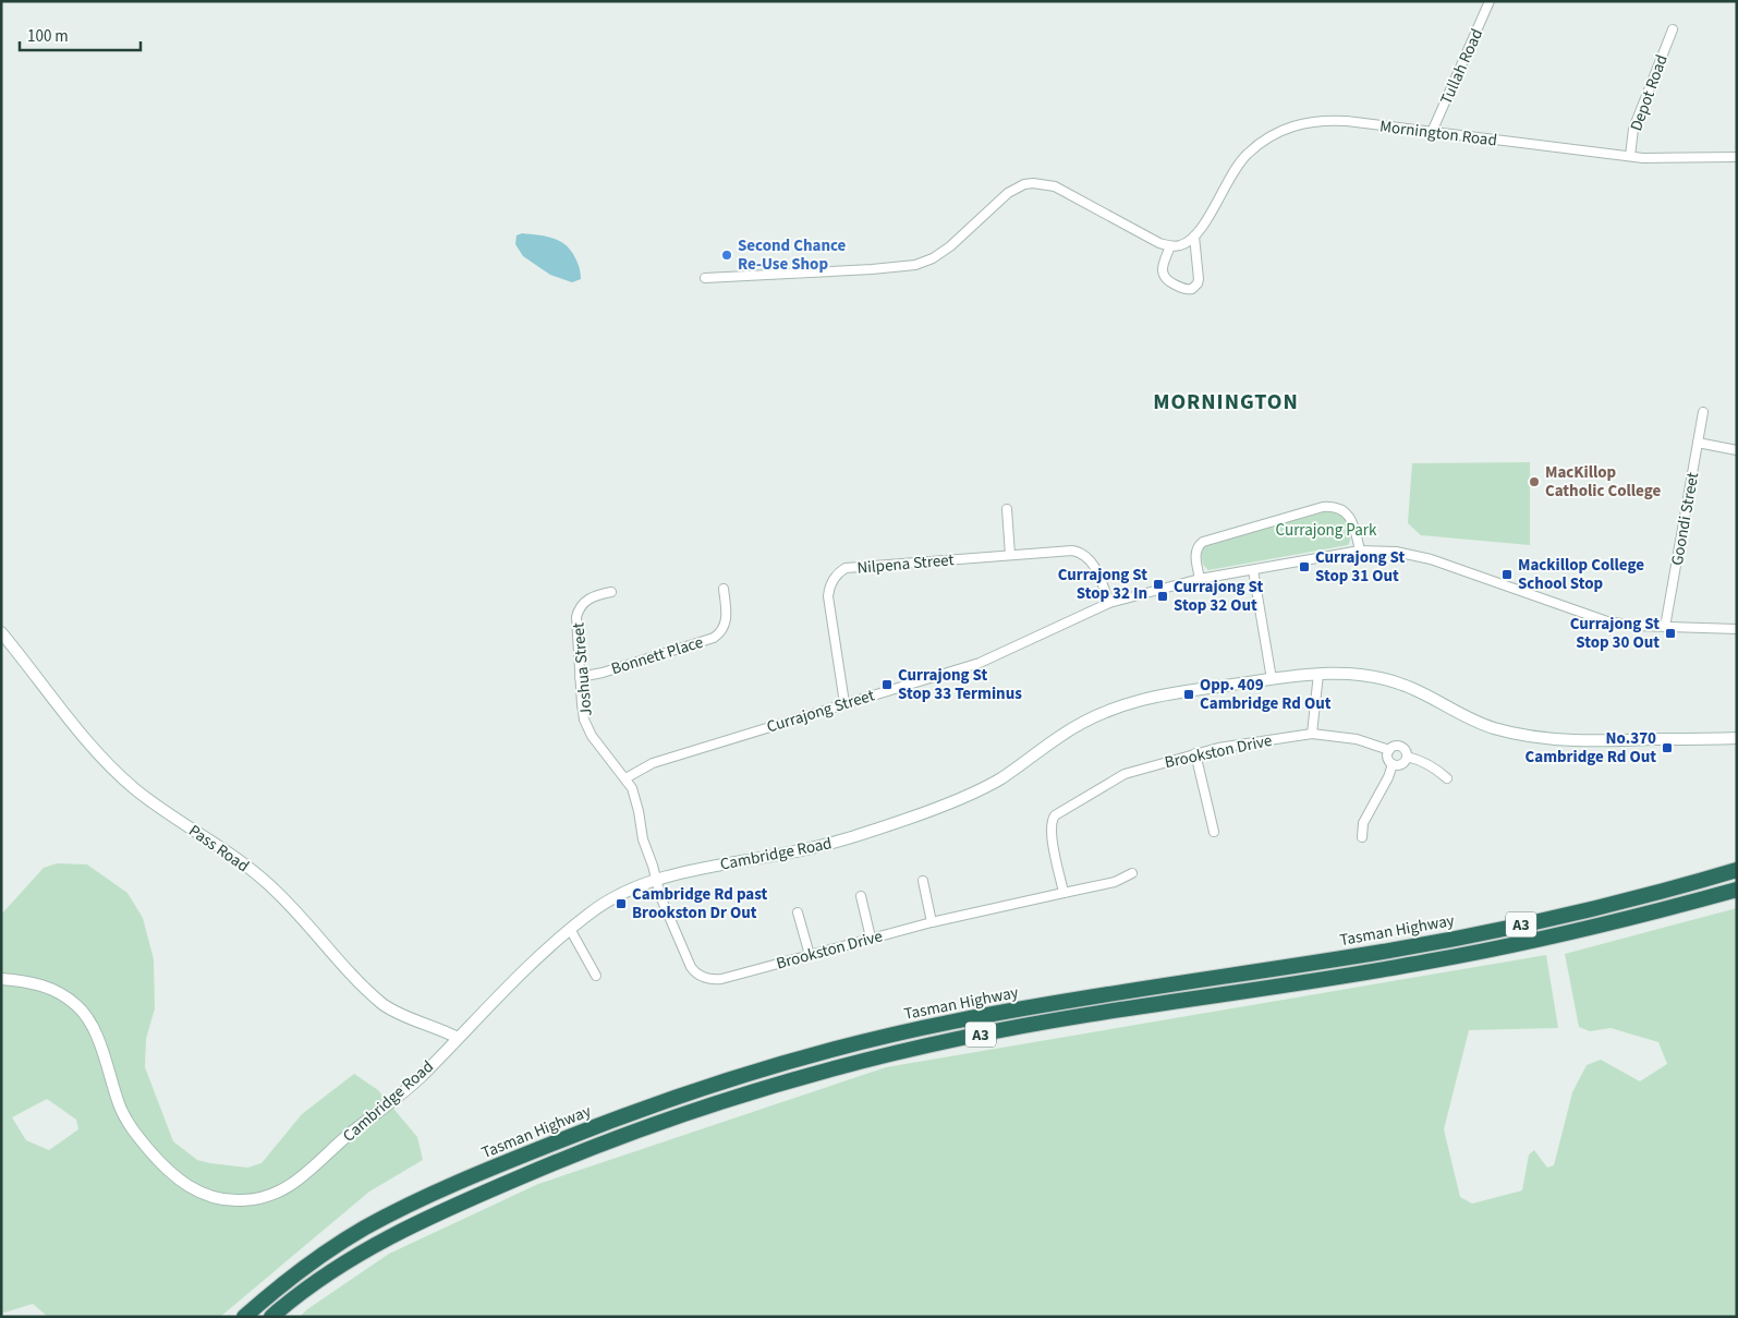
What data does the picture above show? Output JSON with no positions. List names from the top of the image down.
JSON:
{
  "streets": {
    "highway": ["A3", "Tasman Highway"],
    "main road": ["Pass Road", "Cambridge Road"],
    "street": [
      "Tullah Road",
      "Depot Road",
      "Mornington Road",
      "Goondi Street",
      "Nilpena Street",
      "Bonnett Place",
      "Joshua Street",
      "Currajong Street",
      "Brookston Drive"
    ]
  },
  "crossings": [
    ["Tullah Road", "Mornington Road"],
    ["Depot Road", "Mornington Road"],
    ["Goondi Street", "Currajong Street"],
    ["Nilpena Street", "Currajong Street"],
    ["Bonnett Place", "Joshua Street"],
    ["Joshua Street", "Currajong Street"],
    ["Joshua Street", "Brookston Drive"],
    ["Joshua Street", "Cambridge Road"],
    ["Brookston Drive", "Cambridge Road"],
    ["Pass Road", "Cambridge Road"]
  ],
  "districts": ["MORNINGTON"],
  "parks": ["Currajong Park"],
  "places": {
    "other": ["Second Chance Re-Use Shop", "MacKillop Catholic College"],
    "transit": [
      "Currajong St Stop 31 Out",
      "Mackillop College School Stop",
      "Currajong St Stop 32 In",
      "Currajong St Stop 32 Out",
      "Currajong St Stop 30 Out",
      "Currajong St Stop 33 Terminus",
      "Opp. 409 Cambridge Rd Out",
      "No.370 Cambridge Rd Out",
      "Cambridge Rd past Brookston Dr Out"
    ]
  },
  "scale_bar": "100 m"
}
